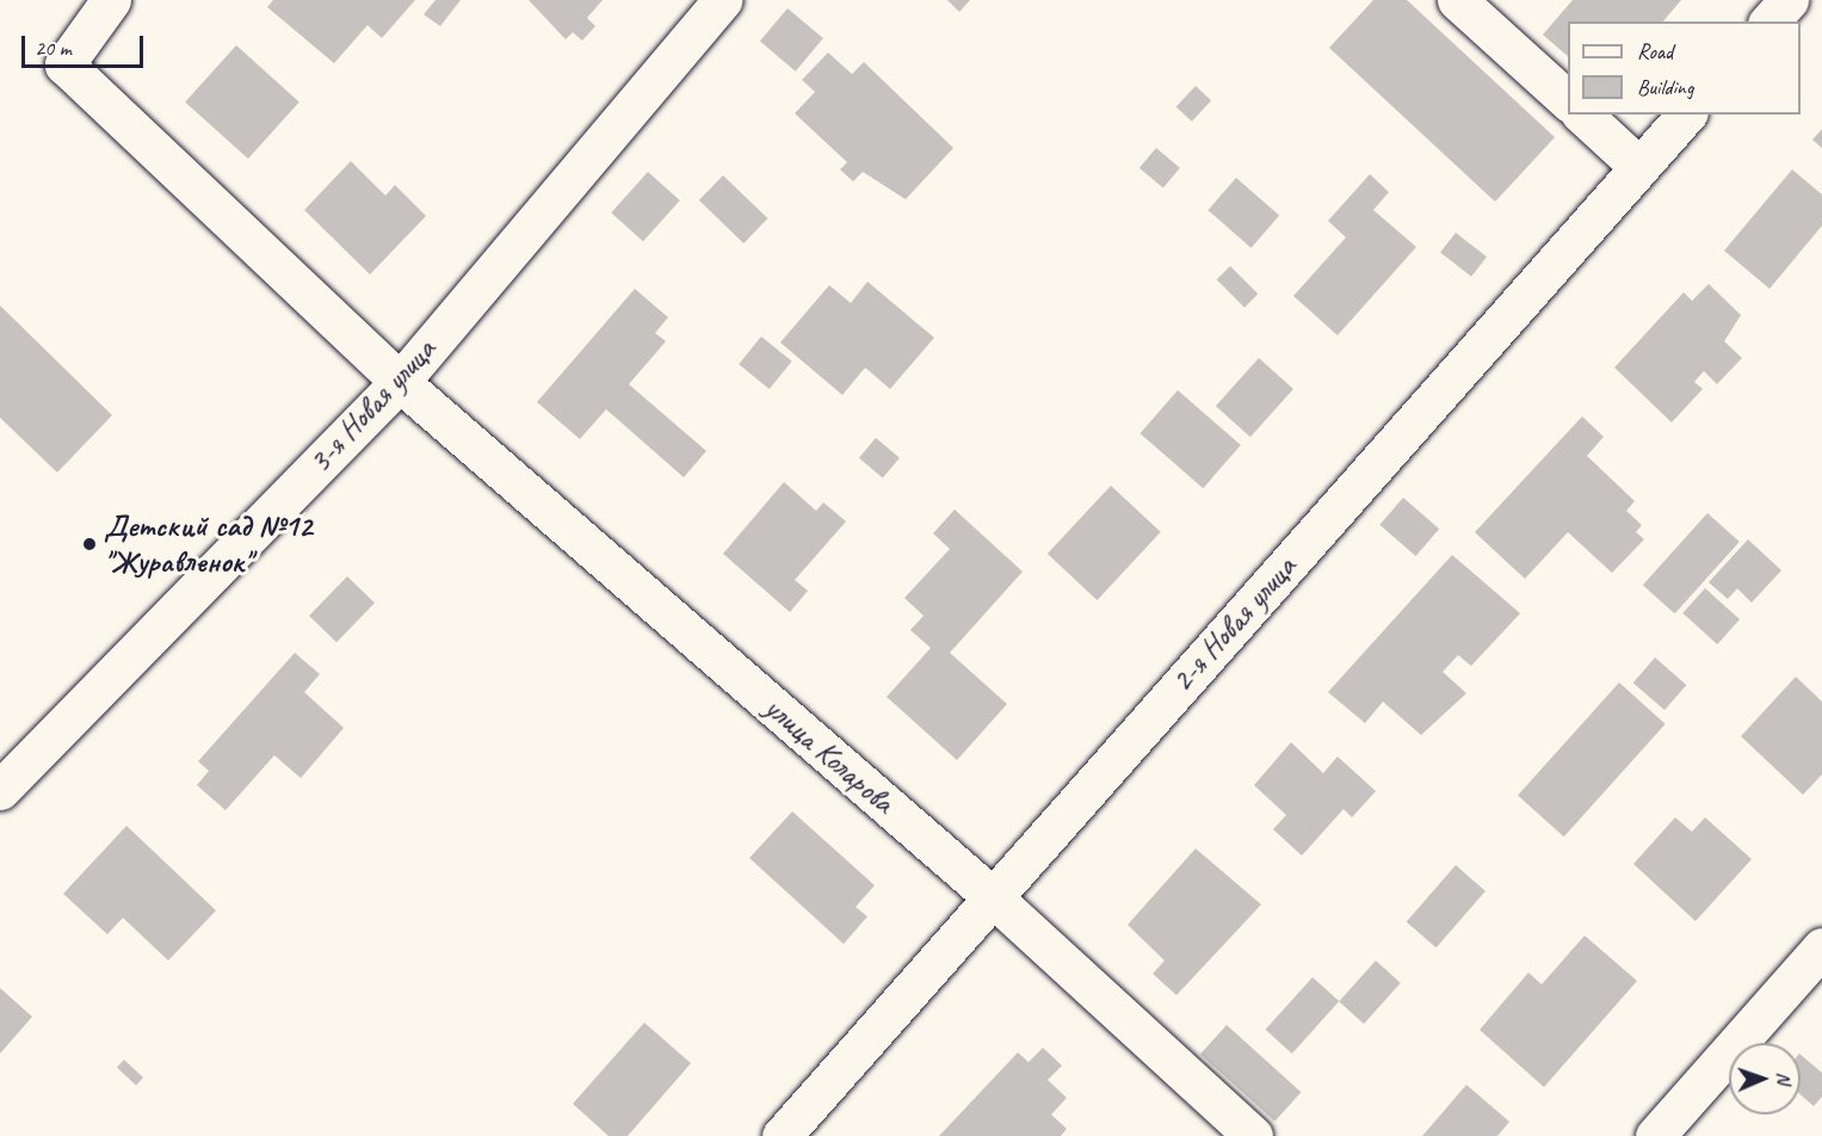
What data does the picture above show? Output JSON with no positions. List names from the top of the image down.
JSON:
{
  "streets": {
    "street": ["3-я Новая улица", "2-я Новая улица", "улица Коларова"]
  },
  "crossings": [
    ["3-я Новая улица", "улица Коларова"],
    ["2-я Новая улица", "улица Коларова"]
  ],
  "places": ["Детский сад №12 \"Журавленок\""],
  "legend": ["Road", "Building"],
  "scale_bar": "20 m",
  "north": "right"
}
